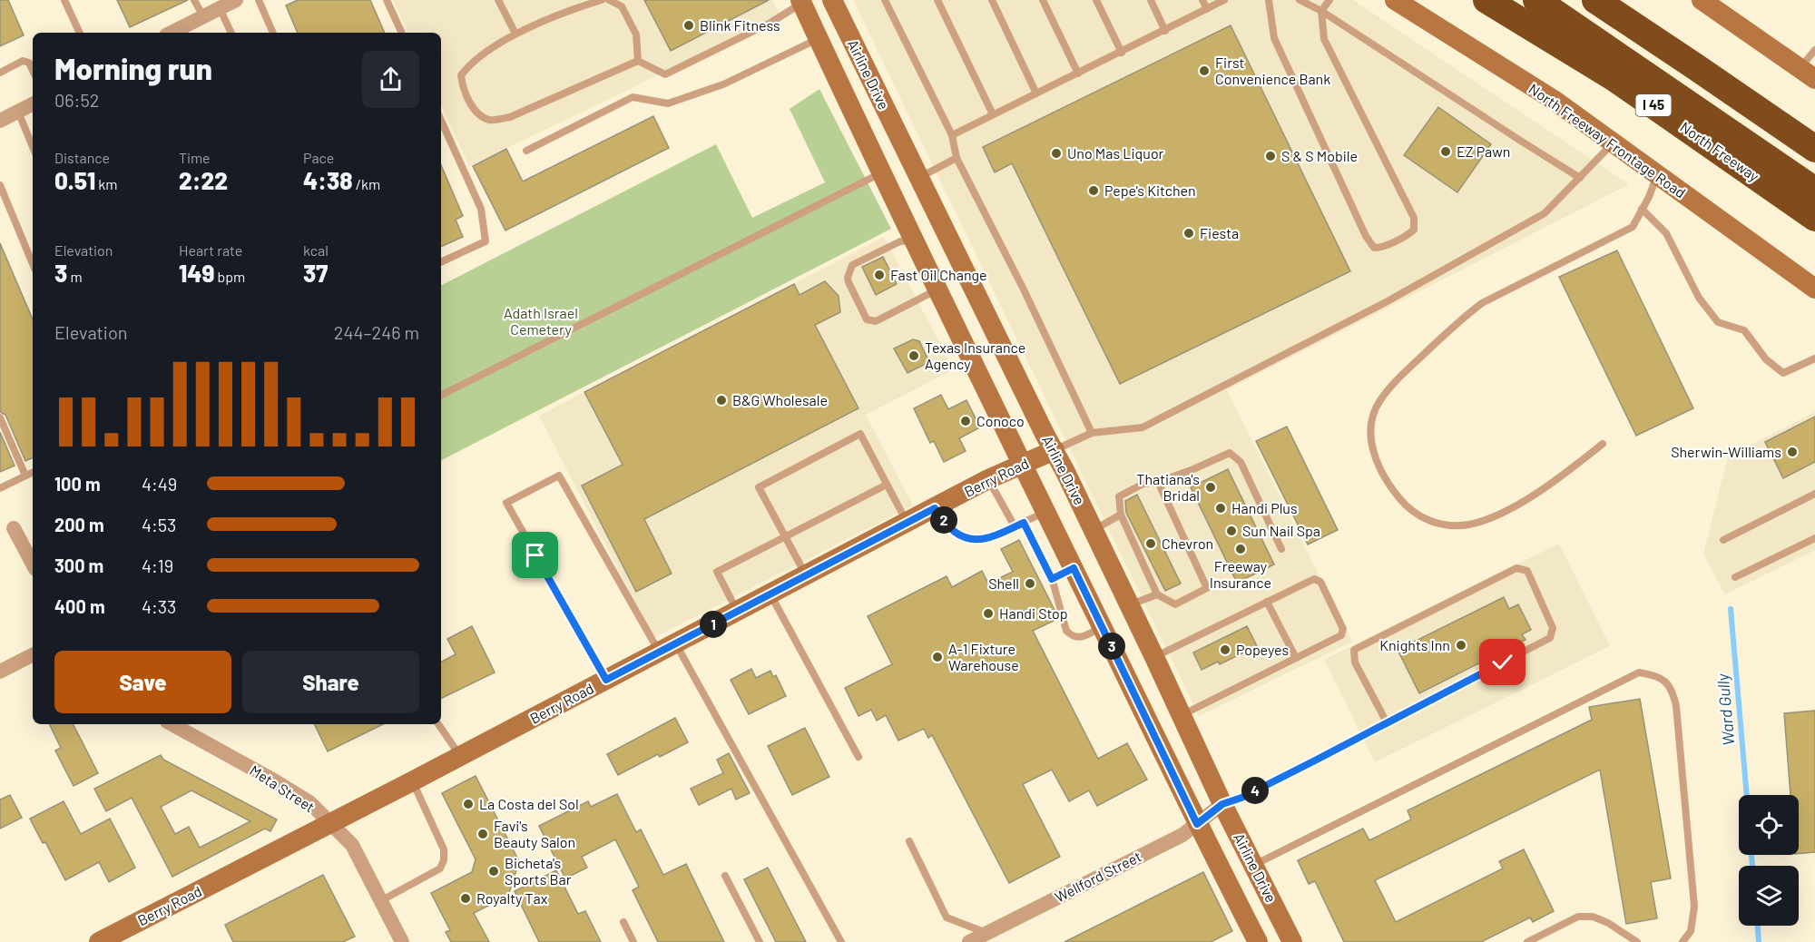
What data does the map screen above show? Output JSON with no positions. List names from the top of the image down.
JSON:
{
  "streets": {
    "highway": ["I 45", "North Freeway"],
    "main road": ["Airline Drive", "North Freeway Frontage Road", "Berry Road"],
    "street": ["Meta Street", "Wellford Street"]
  },
  "crossings": [
    ["Airline Drive", "Berry Road"],
    ["Airline Drive", "Wellford Street"],
    ["Berry Road", "Meta Street"]
  ],
  "water": ["Ward Gully"],
  "parks": ["Adath Israel Cemetery"],
  "places": [
    "Blink Fitness",
    "First Convenience Bank",
    "EZ Pawn",
    "Uno Mas Liquor",
    "S & S Mobile",
    "Pepe's Kitchen",
    "Fiesta",
    "Fast Oil Change",
    "Texas Insurance Agency",
    "B&G Wholesale",
    "Conoco",
    "Sherwin-Williams",
    "Thatiana's Bridal",
    "Handi Plus",
    "Sun Nail Spa",
    "Chevron",
    "Freeway Insurance",
    "Shell",
    "Handi Stop",
    "Knights Inn",
    "Popeyes",
    "A-1 Fixture Warehouse",
    "La Costa del Sol",
    "Favi's Beauty Salon",
    "Bicheta's Sports Bar",
    "Royalty Tax"
  ],
  "page": {
    "heading": ["Morning run", "06:52"],
    "stats": [
      ["Distance", "0.51 km"],
      ["Time", "2:22"],
      ["Pace", "4:38 /km"],
      ["Elevation", "3 m"],
      ["Heart rate", "149 bpm"],
      ["kcal", "37"]
    ],
    "chart": ["Elevation", "244–246 m"],
    "list": [
      {
        "name": "100 m",
        "note": "4:49"
      },
      {
        "name": "200 m",
        "note": "4:53"
      },
      {
        "name": "300 m",
        "note": "4:19"
      },
      {
        "name": "400 m",
        "note": "4:33"
      }
    ],
    "pins": [
      "2",
      "1",
      "3",
      "4"
    ],
    "buttons": ["Save", "Share"]
  }
}
